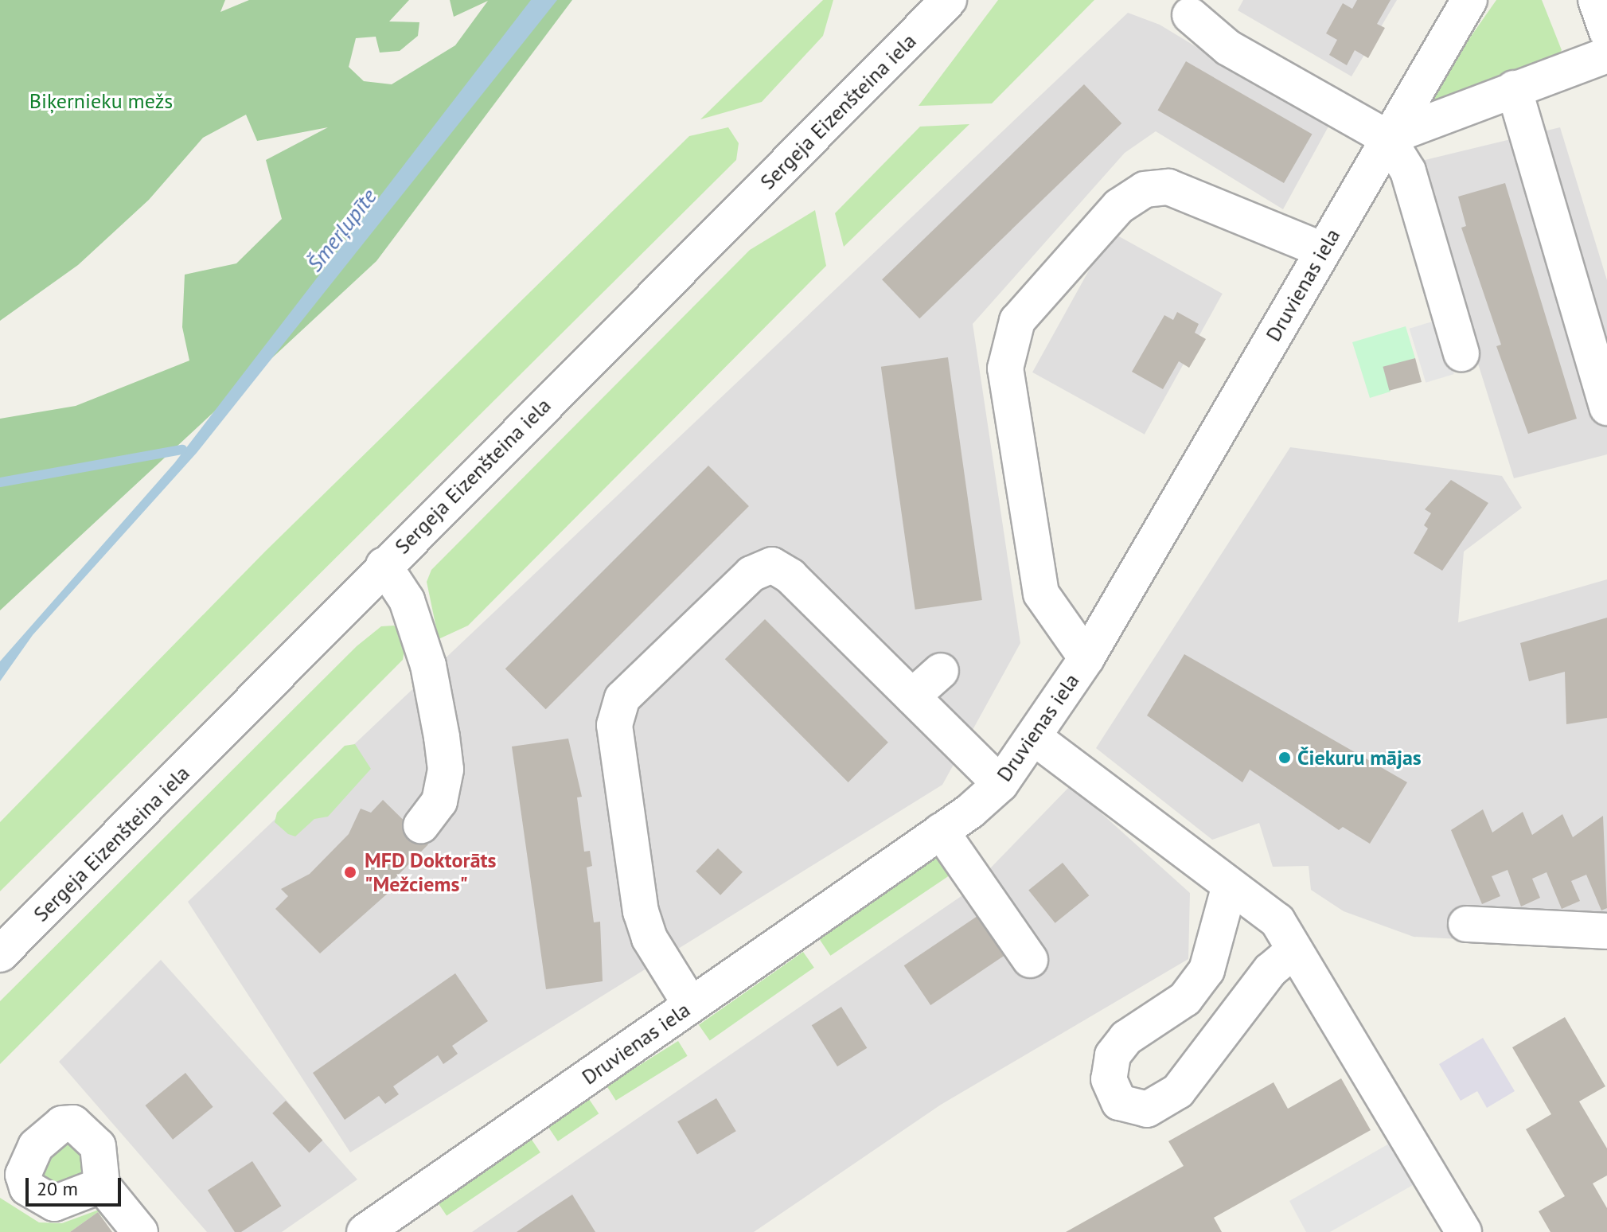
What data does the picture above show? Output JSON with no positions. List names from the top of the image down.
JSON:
{
  "streets": {
    "street": ["Sergeja Eizenšteina iela", "Druvienas iela"]
  },
  "water": ["Šmerļupīte"],
  "parks": ["Biķernieku mežs"],
  "places": ["Čiekuru mājas", "MFD Doktorāts \"Mežciems\""],
  "scale_bar": "20 m"
}
